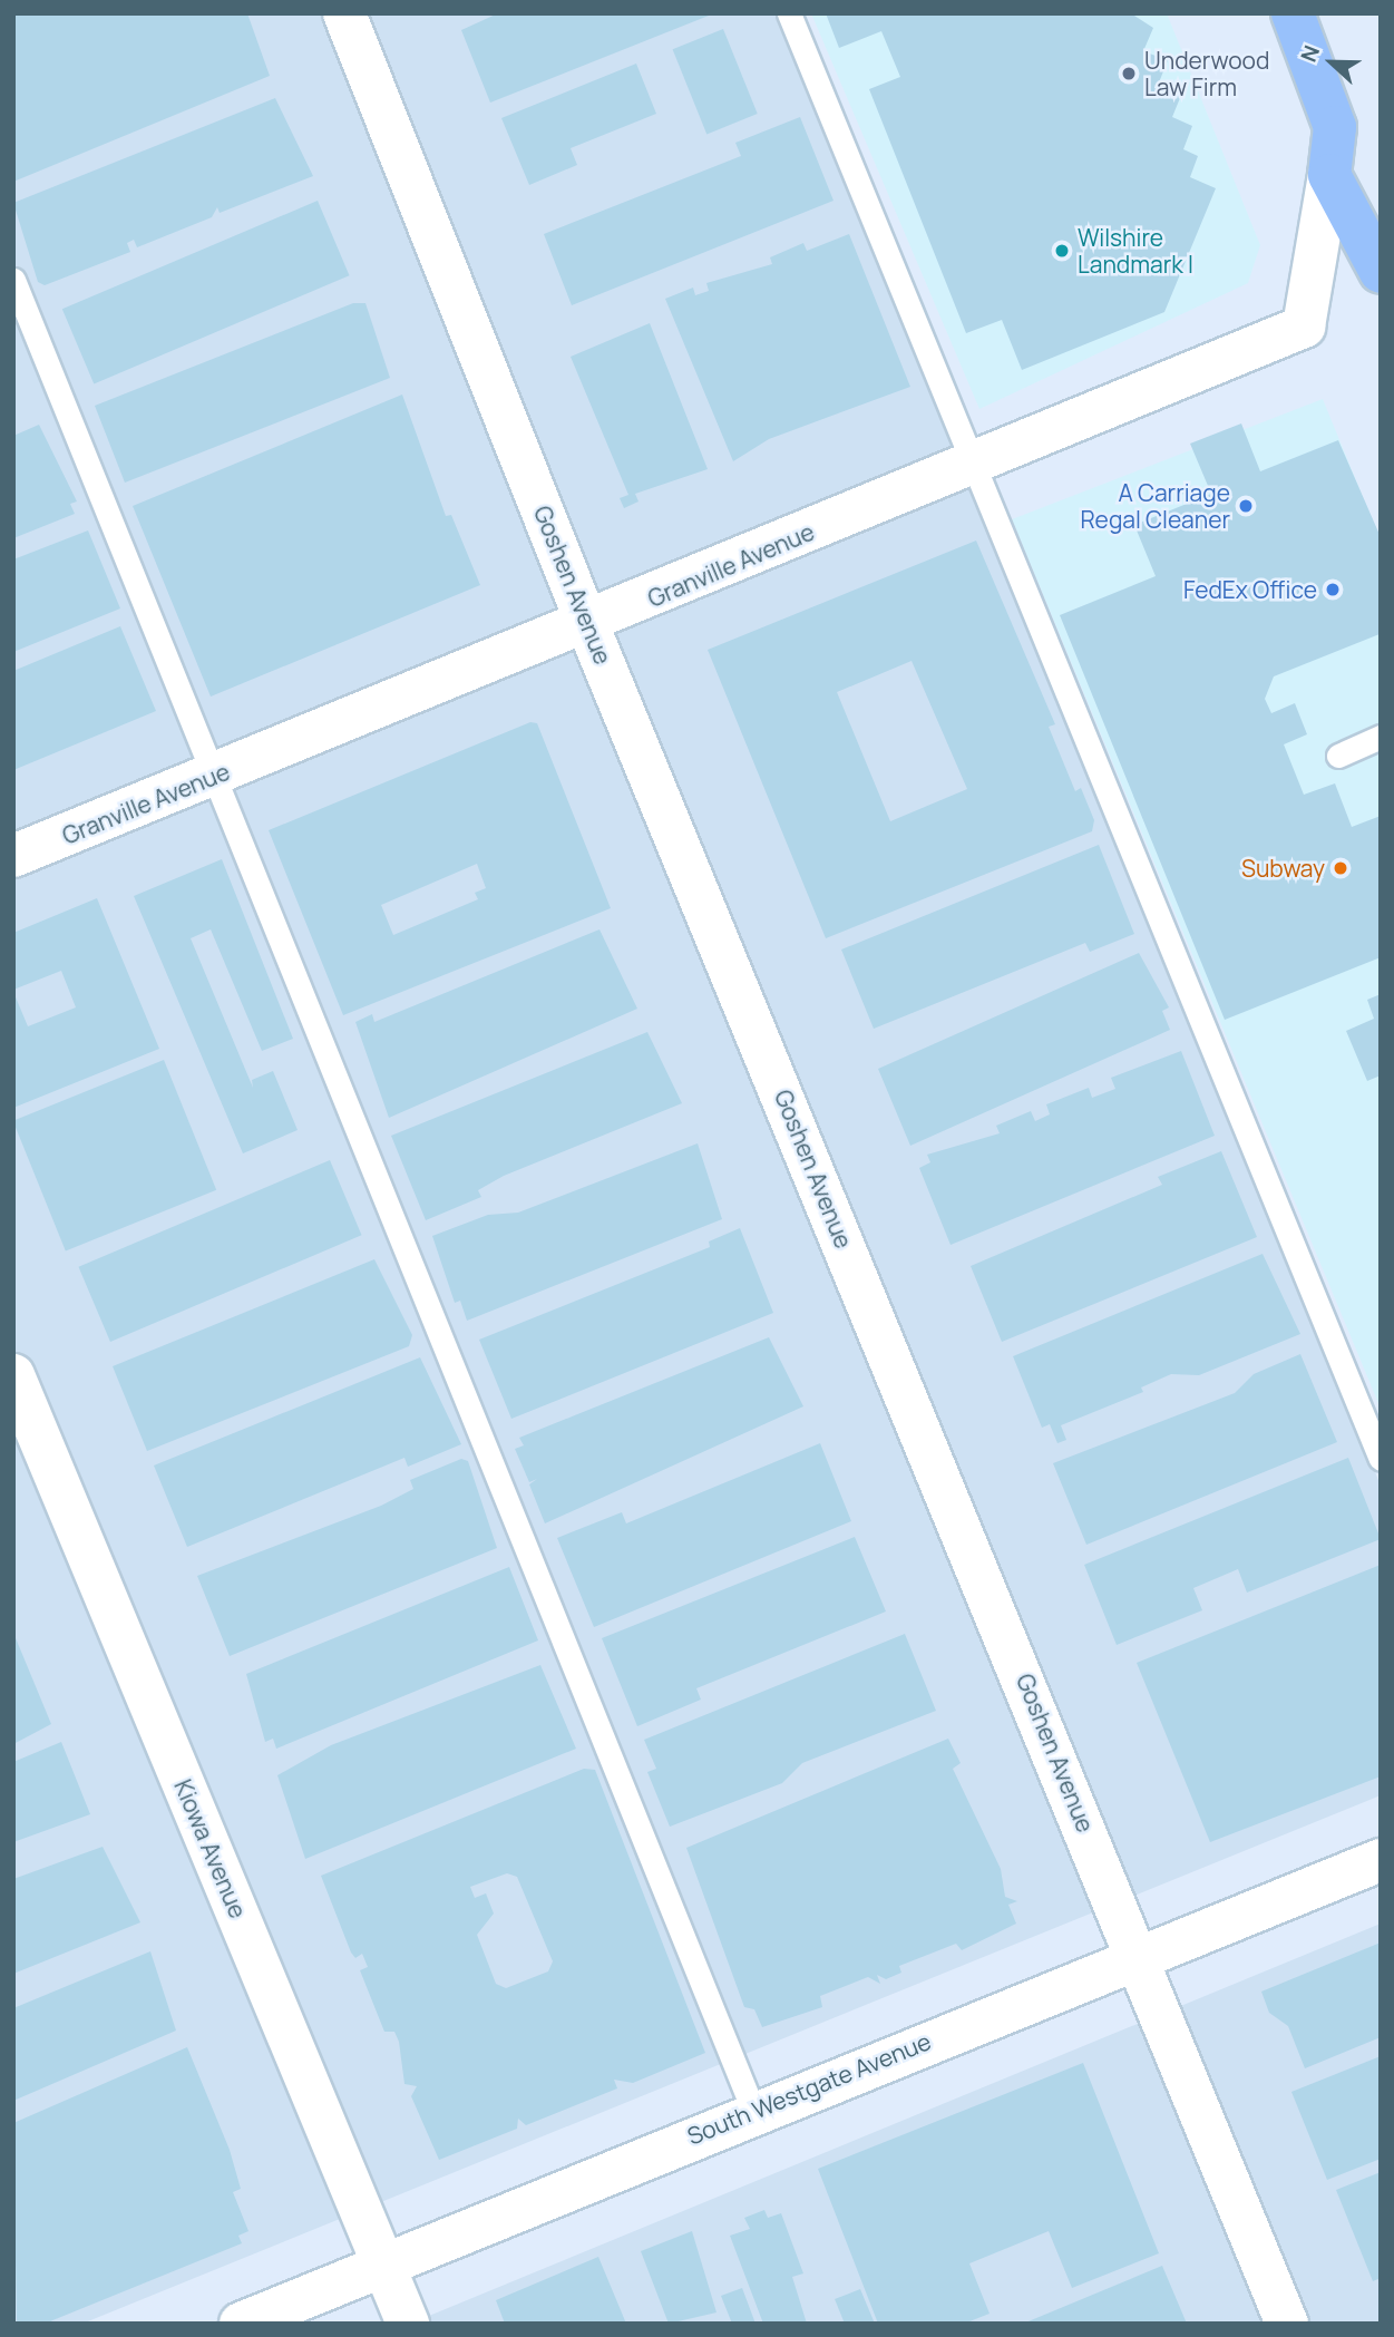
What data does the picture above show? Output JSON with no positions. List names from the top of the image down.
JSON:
{
  "streets": {
    "street": [
      "Granville Avenue",
      "Goshen Avenue",
      "Kiowa Avenue",
      "South Westgate Avenue"
    ]
  },
  "crossings": [
    ["Granville Avenue", "Goshen Avenue"],
    ["Goshen Avenue", "South Westgate Avenue"],
    ["Kiowa Avenue", "South Westgate Avenue"]
  ],
  "places": [
    "Underwood Law Firm",
    "Wilshire Landmark I",
    "A Carriage Regal Cleaner",
    "FedEx Office",
    "Subway"
  ],
  "north": "left"
}
